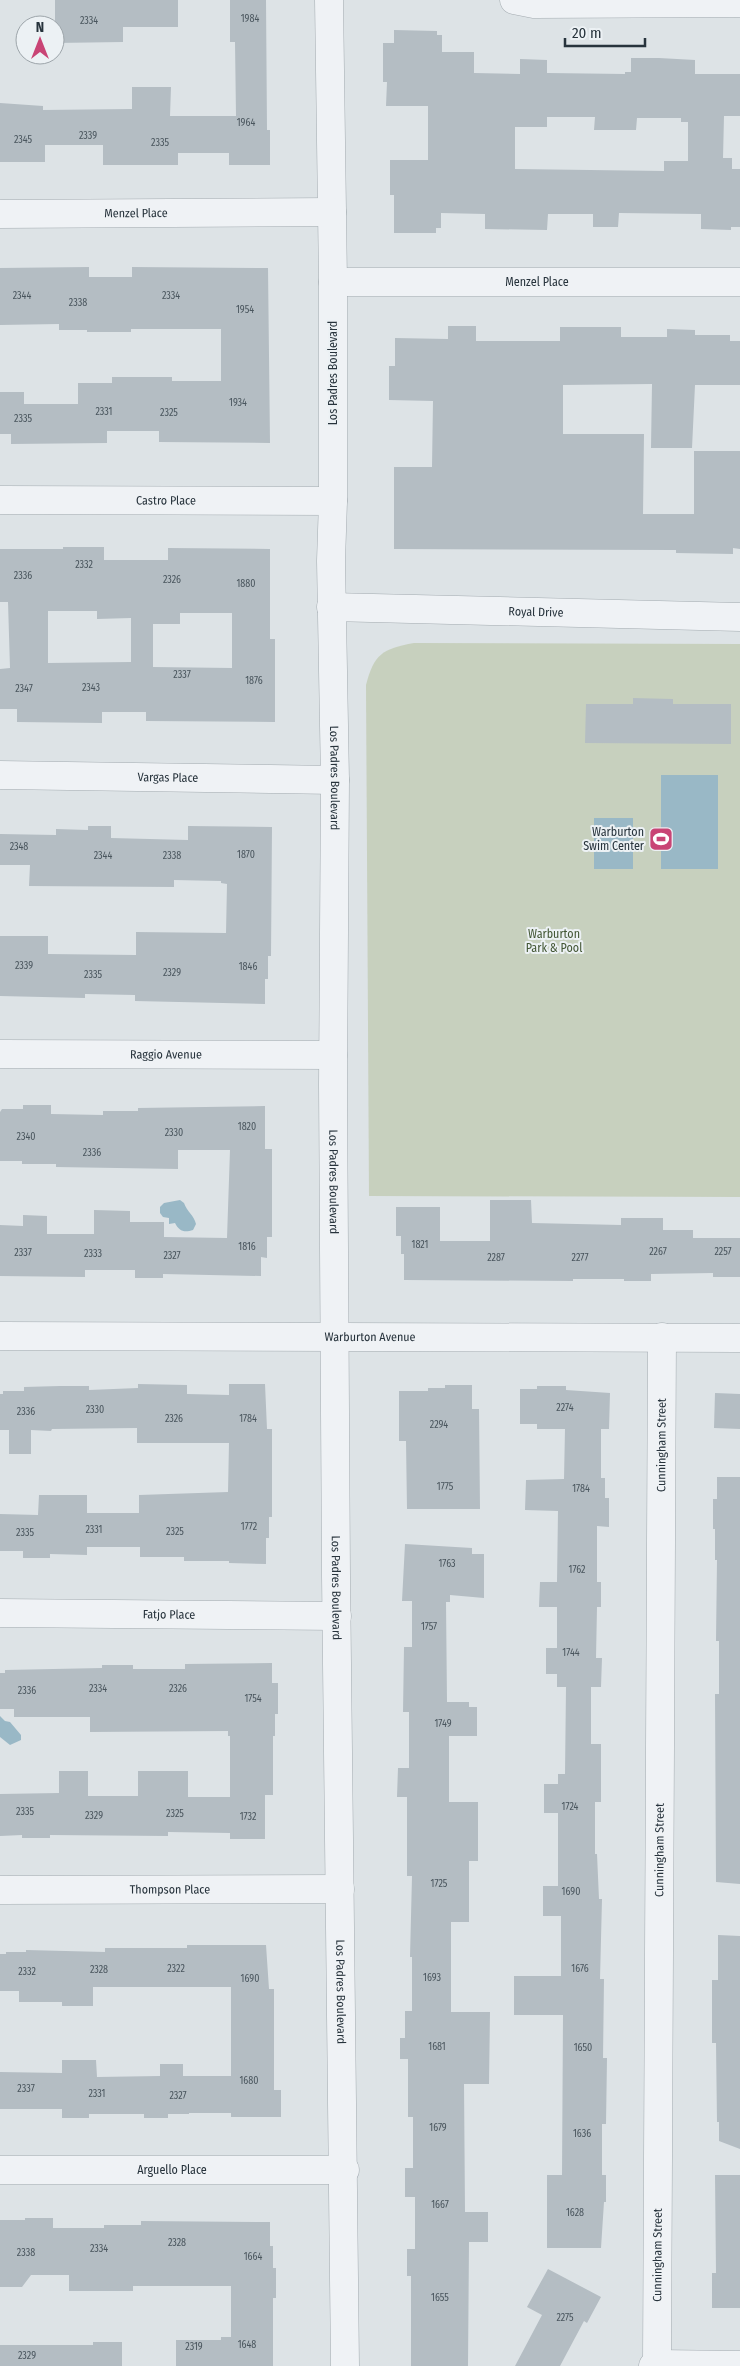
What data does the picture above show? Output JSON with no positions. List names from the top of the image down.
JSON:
{
  "streets": {
    "street": [
      "Menzel Place",
      "Los Padres Boulevard",
      "Castro Place",
      "Royal Drive",
      "Vargas Place",
      "Raggio Avenue",
      "Warburton Avenue",
      "Cunningham Street",
      "Fatjo Place",
      "Thompson Place",
      "Arguello Place"
    ]
  },
  "crossings": [
    ["Menzel Place", "Los Padres Boulevard"],
    ["Los Padres Boulevard", "Castro Place"],
    ["Los Padres Boulevard", "Royal Drive"],
    ["Los Padres Boulevard", "Vargas Place"],
    ["Los Padres Boulevard", "Raggio Avenue"],
    ["Los Padres Boulevard", "Warburton Avenue"],
    ["Los Padres Boulevard", "Fatjo Place"],
    ["Los Padres Boulevard", "Thompson Place"],
    ["Los Padres Boulevard", "Arguello Place"],
    ["Warburton Avenue", "Cunningham Street"]
  ],
  "parks": ["Warburton Park & Pool"],
  "places": {
    "sports": ["Warburton Swim Center"]
  },
  "house_numbers": [
    "1984",
    "2334",
    "1964",
    "2339",
    "2345",
    "2335",
    "2344",
    "2334",
    "2338",
    "1954",
    "1934",
    "2331",
    "2325",
    "2335",
    "2332",
    "2336",
    "2326",
    "1880",
    "2337",
    "1876",
    "2343",
    "2347",
    "2348",
    "1870",
    "2344",
    "2338",
    "2339",
    "1846",
    "2329",
    "2335",
    "1820",
    "2330",
    "2340",
    "2336",
    "1821",
    "1816",
    "2267",
    "2257",
    "2337",
    "2333",
    "2327",
    "2287",
    "2277",
    "2274",
    "2330",
    "2336",
    "2326",
    "1784",
    "2294",
    "1775",
    "1784",
    "1772",
    "2331",
    "2325",
    "2335",
    "1763",
    "1762",
    "1757",
    "1744",
    "2334",
    "2326",
    "2336",
    "1754",
    "1749",
    "1724",
    "2335",
    "2325",
    "2329",
    "1732",
    "1725",
    "1690",
    "2322",
    "1676",
    "2328",
    "2332",
    "1693",
    "1690",
    "1681",
    "1650",
    "1680",
    "2337",
    "2331",
    "2327",
    "1679",
    "1636",
    "1667",
    "1628",
    "2328",
    "2334",
    "2338",
    "1664",
    "1655",
    "2275",
    "1648",
    "2319",
    "2329"
  ],
  "scale_bar": "20 m",
  "north": "top"
}
